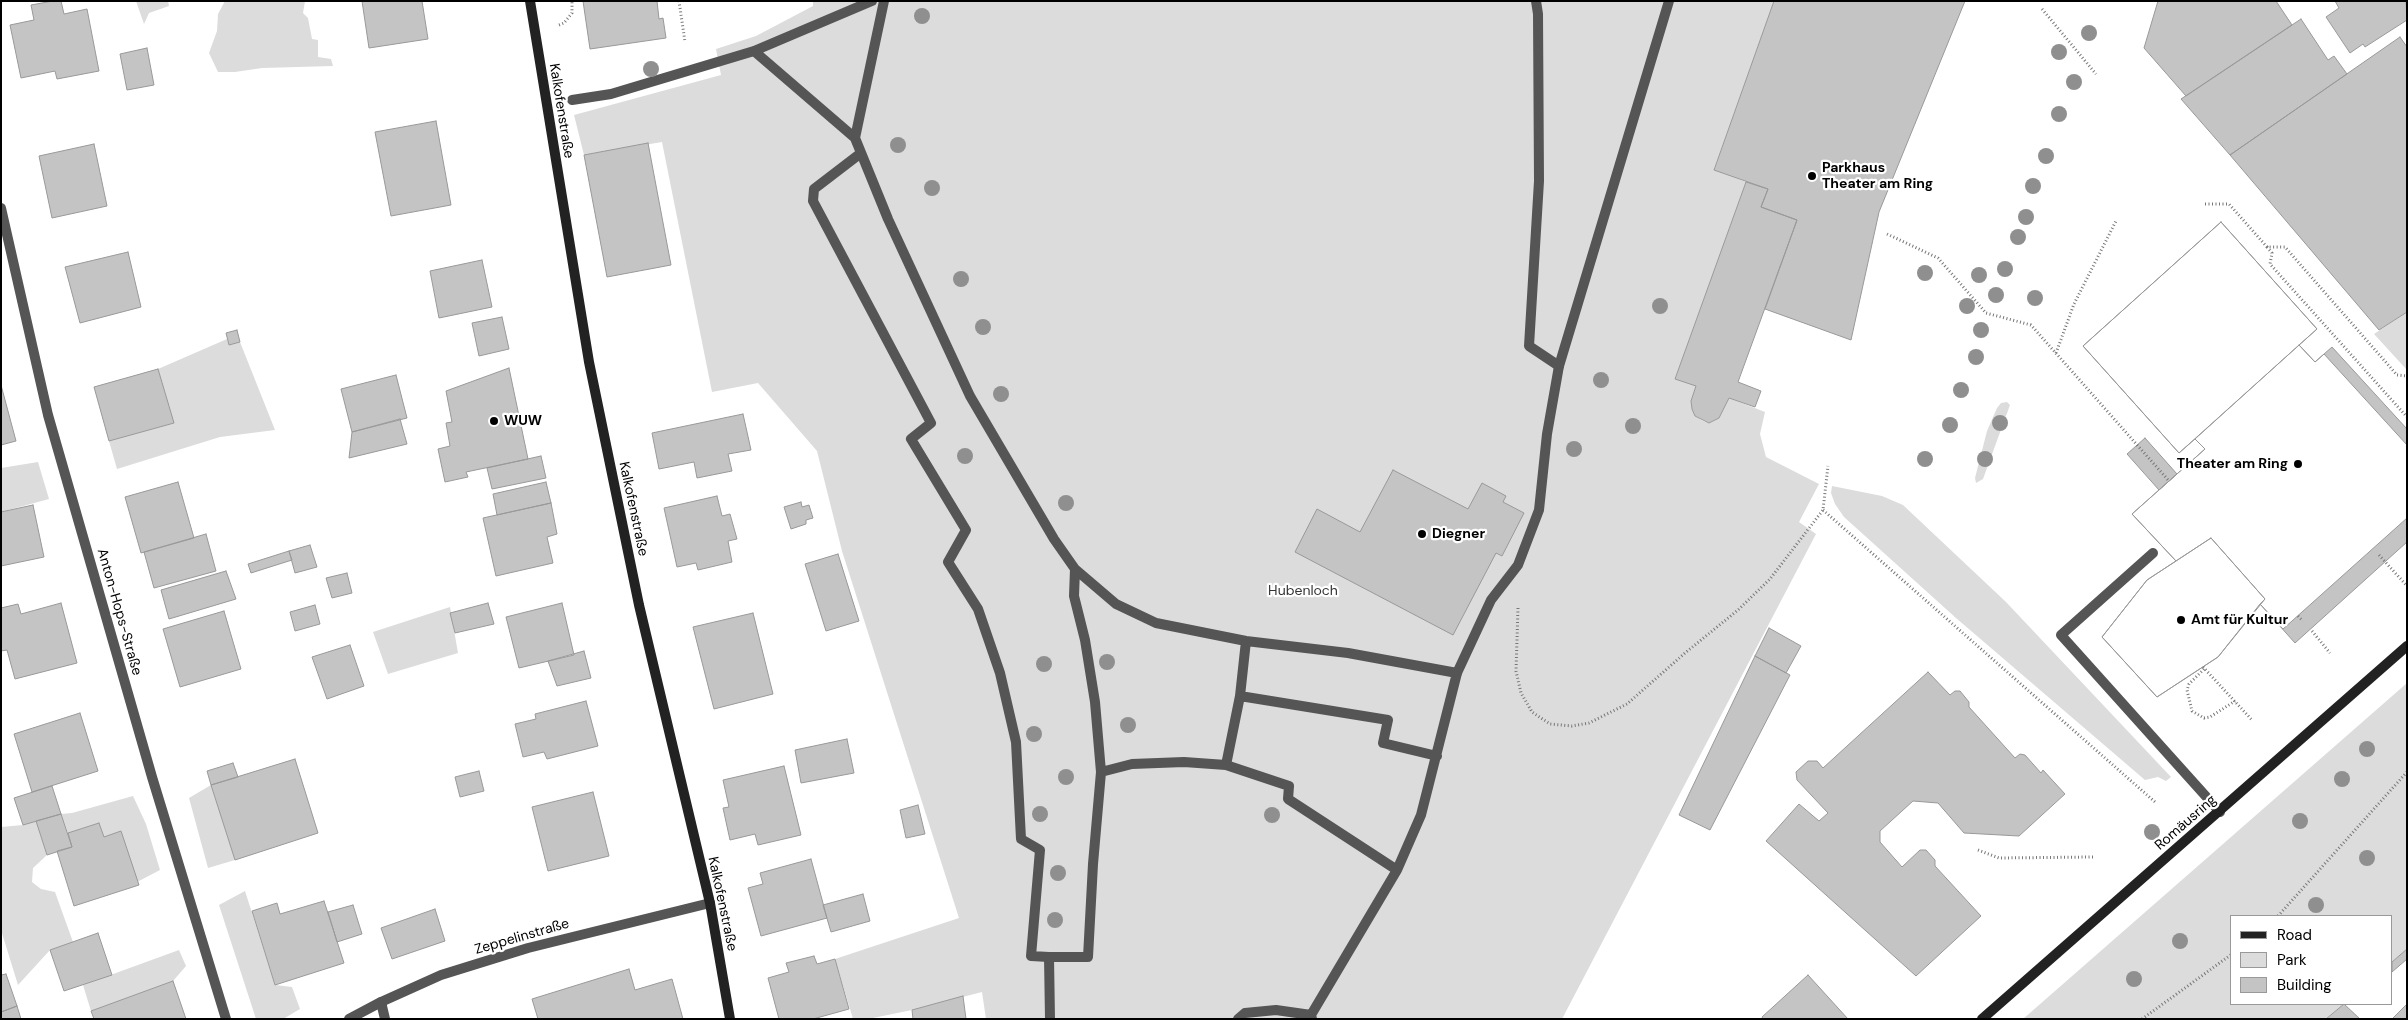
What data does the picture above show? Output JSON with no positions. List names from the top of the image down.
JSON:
{
  "streets": {
    "street": [
      "Kalkofenstraße",
      "Anton-Hops-Straße",
      "Romäusring",
      "Zeppelinstraße"
    ]
  },
  "crossings": [
    ["Kalkofenstraße", "Zeppelinstraße"]
  ],
  "parks": ["Hubenloch"],
  "places": [
    "Parkhaus Theater am Ring",
    "WUW",
    "Theater am Ring",
    "Diegner",
    "Amt für Kultur"
  ],
  "legend": ["Road", "Park", "Building"]
}
